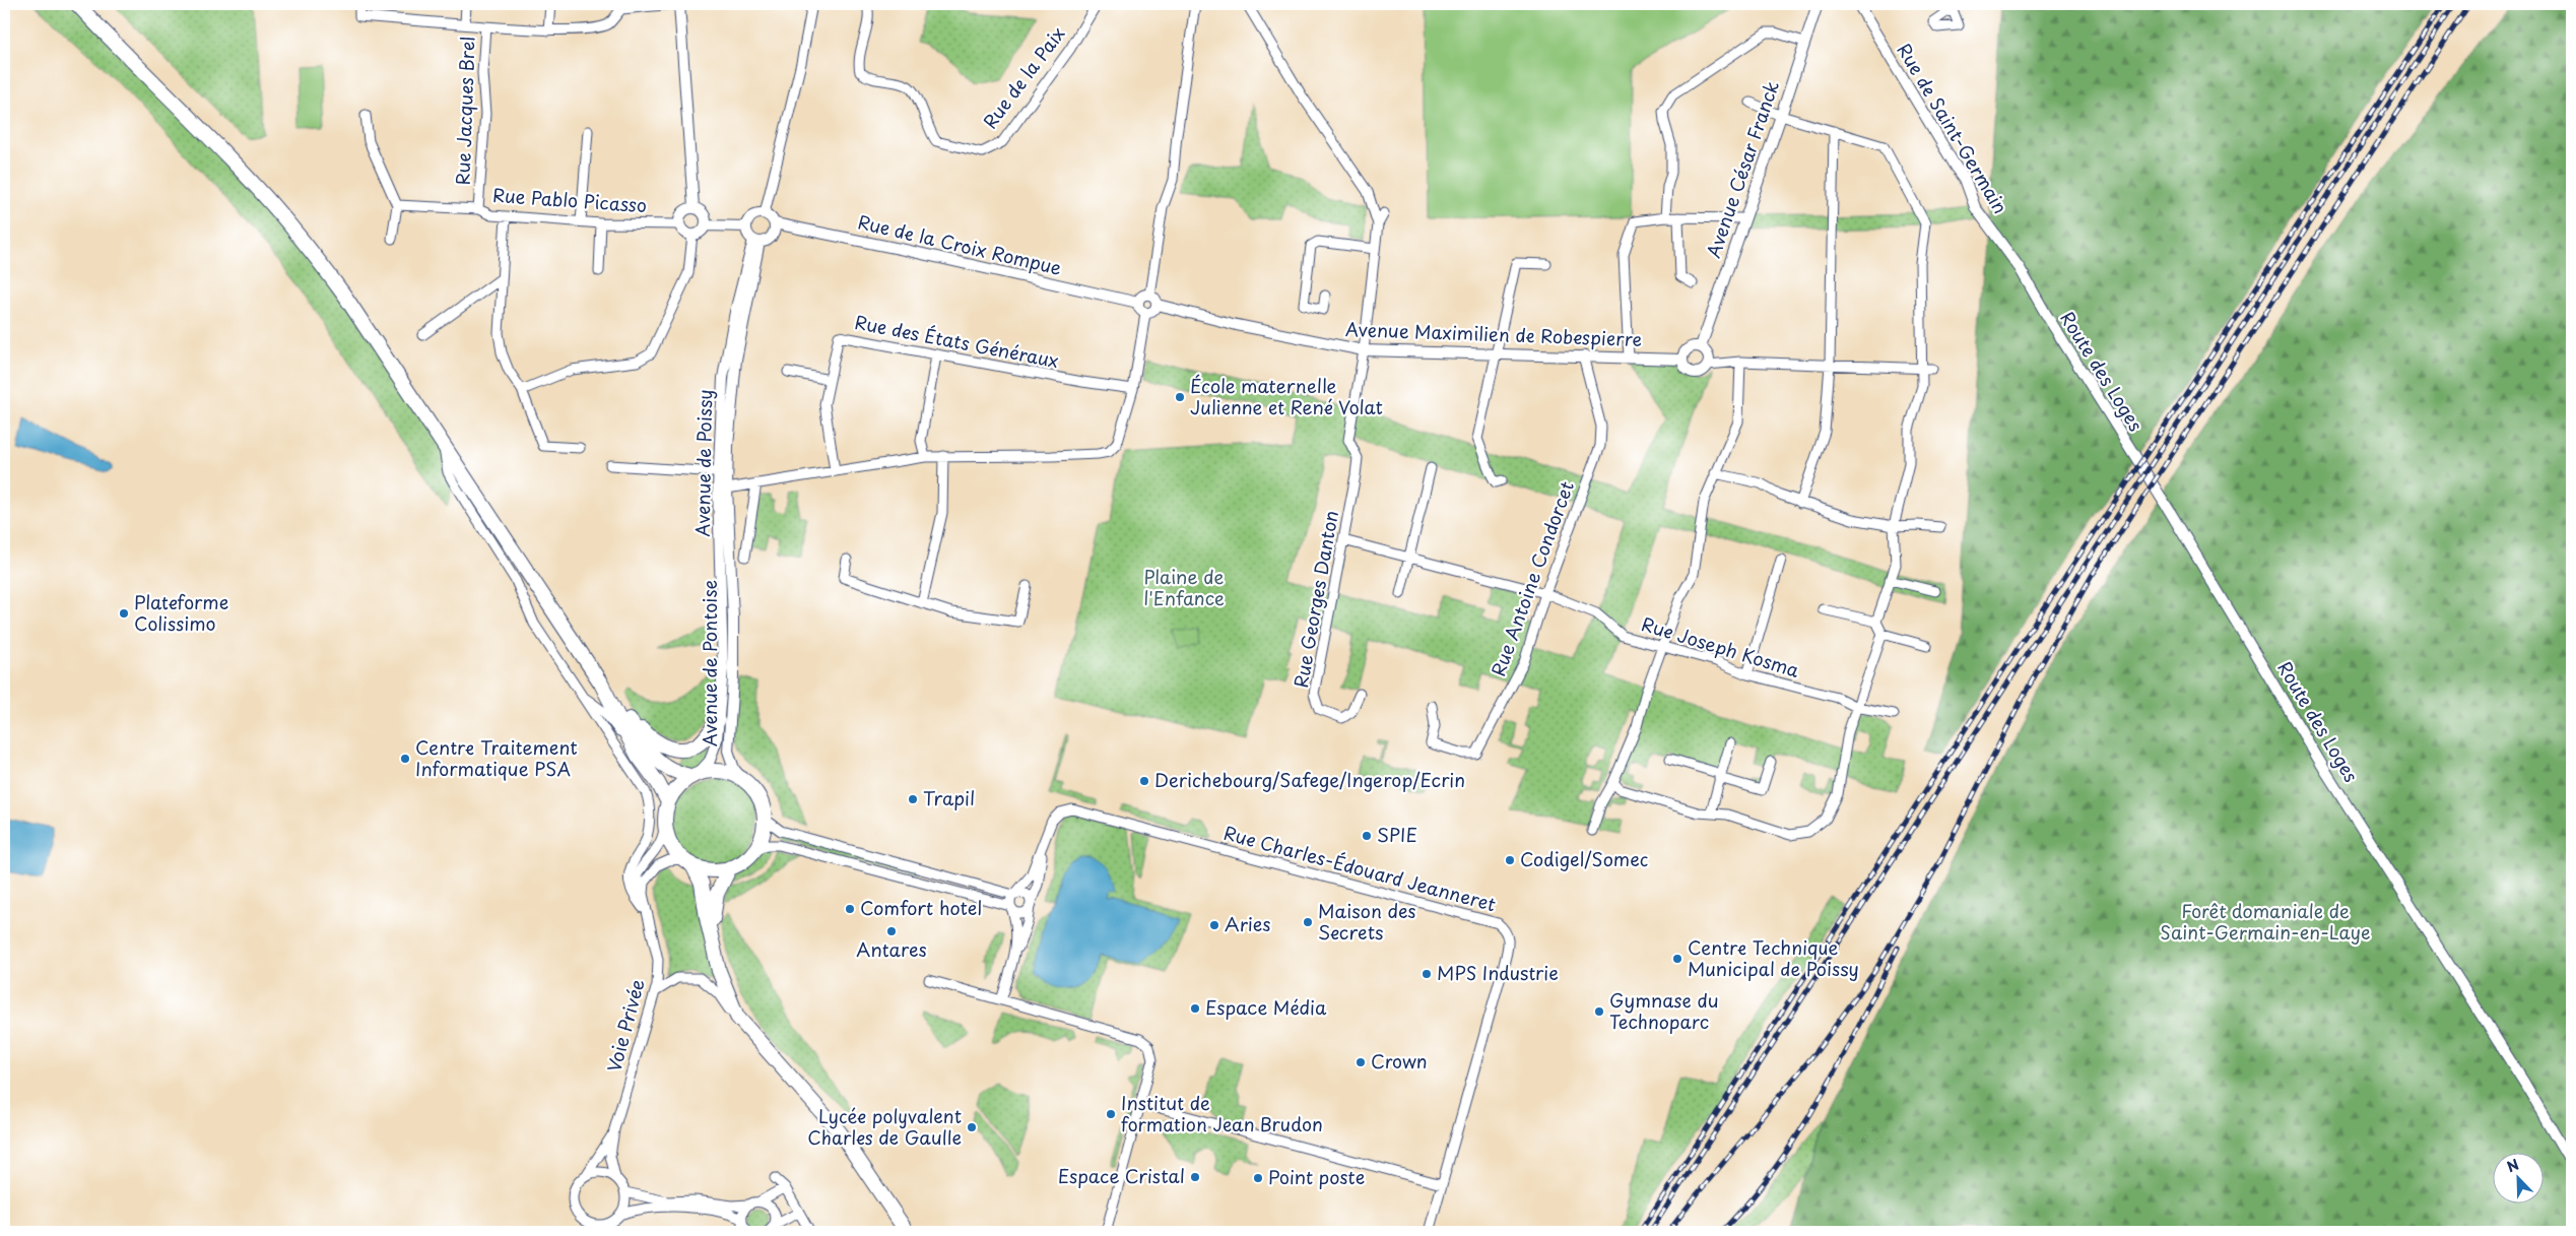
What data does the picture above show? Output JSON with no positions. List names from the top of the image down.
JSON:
{
  "streets": {
    "street": [
      "Rue de la Paix",
      "Rue Jacques Brel",
      "Rue de Saint-Germain",
      "Avenue César Franck",
      "Rue Pablo Picasso",
      "Rue de la Croix Rompue",
      "Avenue Maximilien de Robespierre",
      "Rue des États Généraux",
      "Route des Loges",
      "Avenue de Poissy",
      "Rue Antoine Condorcet",
      "Rue Georges Danton",
      "Rue Joseph Kosma",
      "Avenue de Pontoise",
      "Rue Charles-Édouard Jeanneret",
      "Voie Privée"
    ]
  },
  "crossings": [
    ["Rue Jacques Brel", "Rue Pablo Picasso"],
    ["Rue de Saint-Germain", "Route des Loges"],
    ["Avenue César Franck", "Avenue Maximilien de Robespierre"],
    ["Rue de la Croix Rompue", "Avenue Maximilien de Robespierre"],
    ["Rue de la Croix Rompue", "Avenue de Poissy"],
    ["Avenue Maximilien de Robespierre", "Rue Antoine Condorcet"],
    ["Avenue Maximilien de Robespierre", "Rue Georges Danton"],
    ["Avenue de Poissy", "Avenue de Pontoise"],
    ["Rue Antoine Condorcet", "Rue Joseph Kosma"],
    ["Rue Georges Danton", "Rue Joseph Kosma"]
  ],
  "parks": ["Plaine de l'Enfance", "Forêt domaniale de Saint-Germain-en-Laye"],
  "places": [
    "École maternelle Julienne et René Volat",
    "Plateforme Colissimo",
    "Centre Traitement Informatique PSA",
    "Derichebourg/Safege/Ingerop/Ecrin",
    "Trapil",
    "SPIE",
    "Codigel/Somec",
    "Comfort hotel",
    "Maison des Secrets",
    "Aries",
    "Antares",
    "Centre Technique Municipal de Poissy",
    "MPS Industrie",
    "Espace Média",
    "Gymnase du Technoparc",
    "Crown",
    "Institut de formation Jean Brudon",
    "Lycée polyvalent Charles de Gaulle",
    "Espace Cristal",
    "Point poste"
  ],
  "north": "top left"
}
